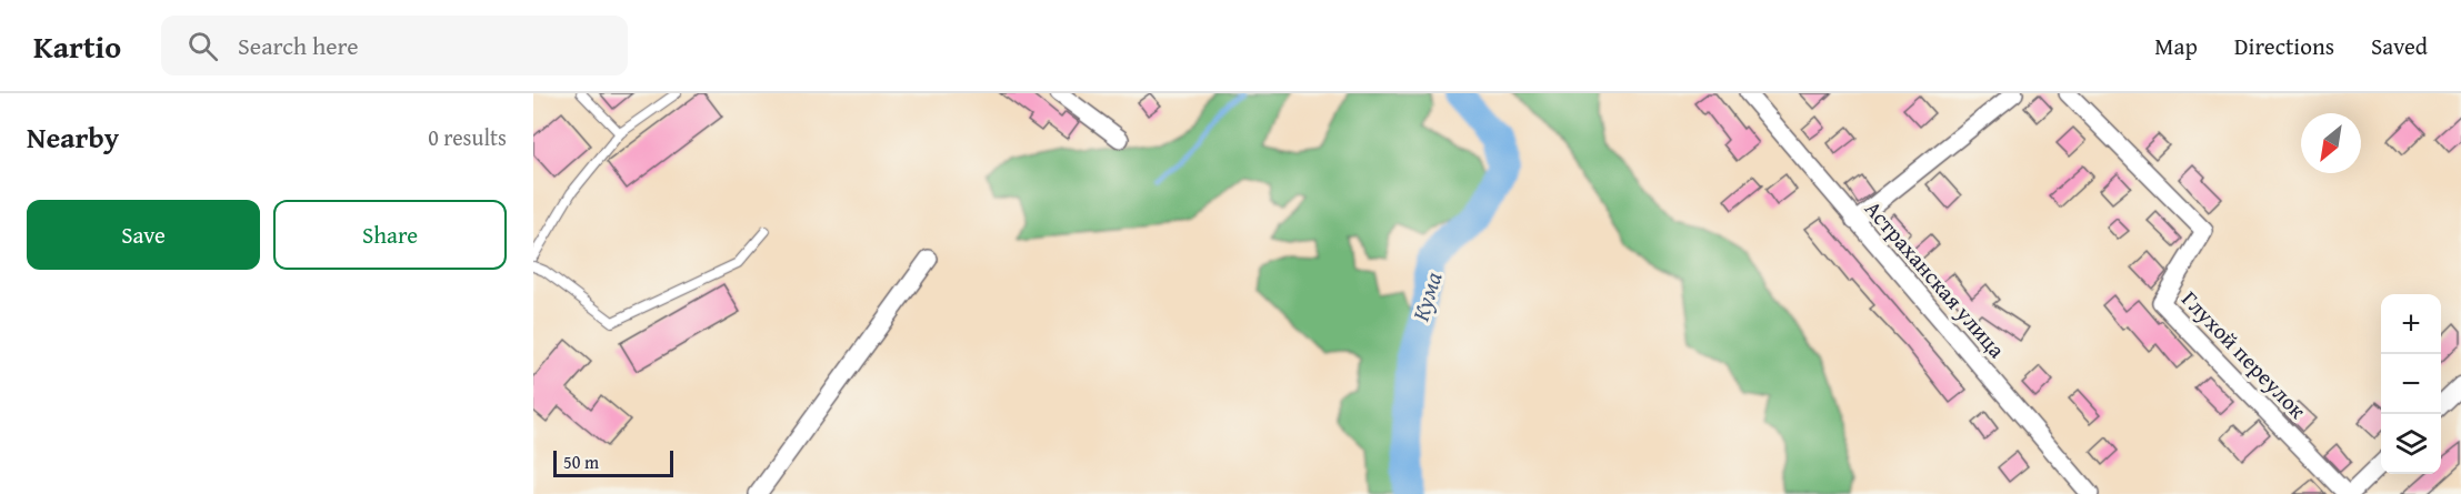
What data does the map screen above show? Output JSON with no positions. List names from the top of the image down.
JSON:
{
  "streets": {
    "street": ["Астраханская улица", "Глухой переулок"]
  },
  "water": ["Кума"],
  "scale_bar": "50 m",
  "north": "bottom left",
  "page": {
    "header": "Kartio",
    "search": "Search here",
    "nav": ["Map", "Directions", "Saved"],
    "heading": ["Nearby", "0 results"],
    "buttons": ["Save", "Share"],
    "map_buttons": ["+", "−"],
    "scale": "50 m"
  }
}
